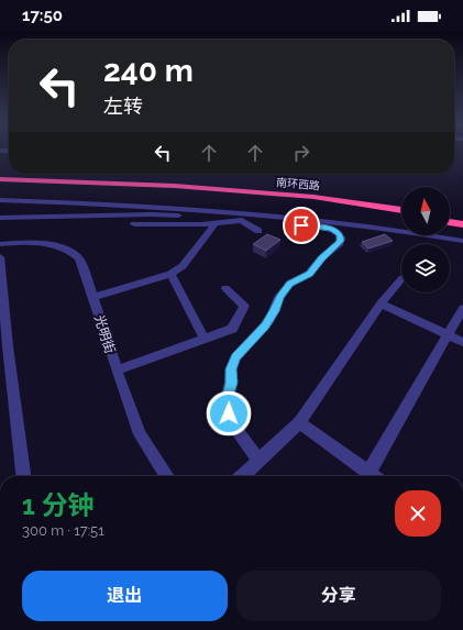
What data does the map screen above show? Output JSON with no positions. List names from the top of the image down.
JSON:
{
  "streets": {
    "highway": ["南环西路"],
    "street": ["光明街"]
  },
  "north": "top",
  "page": {
    "status": "17:50",
    "turn": ["240 m", "左转"],
    "heading": ["1 分钟", "300 m · 17:51"],
    "buttons": ["退出", "分享"]
  }
}
